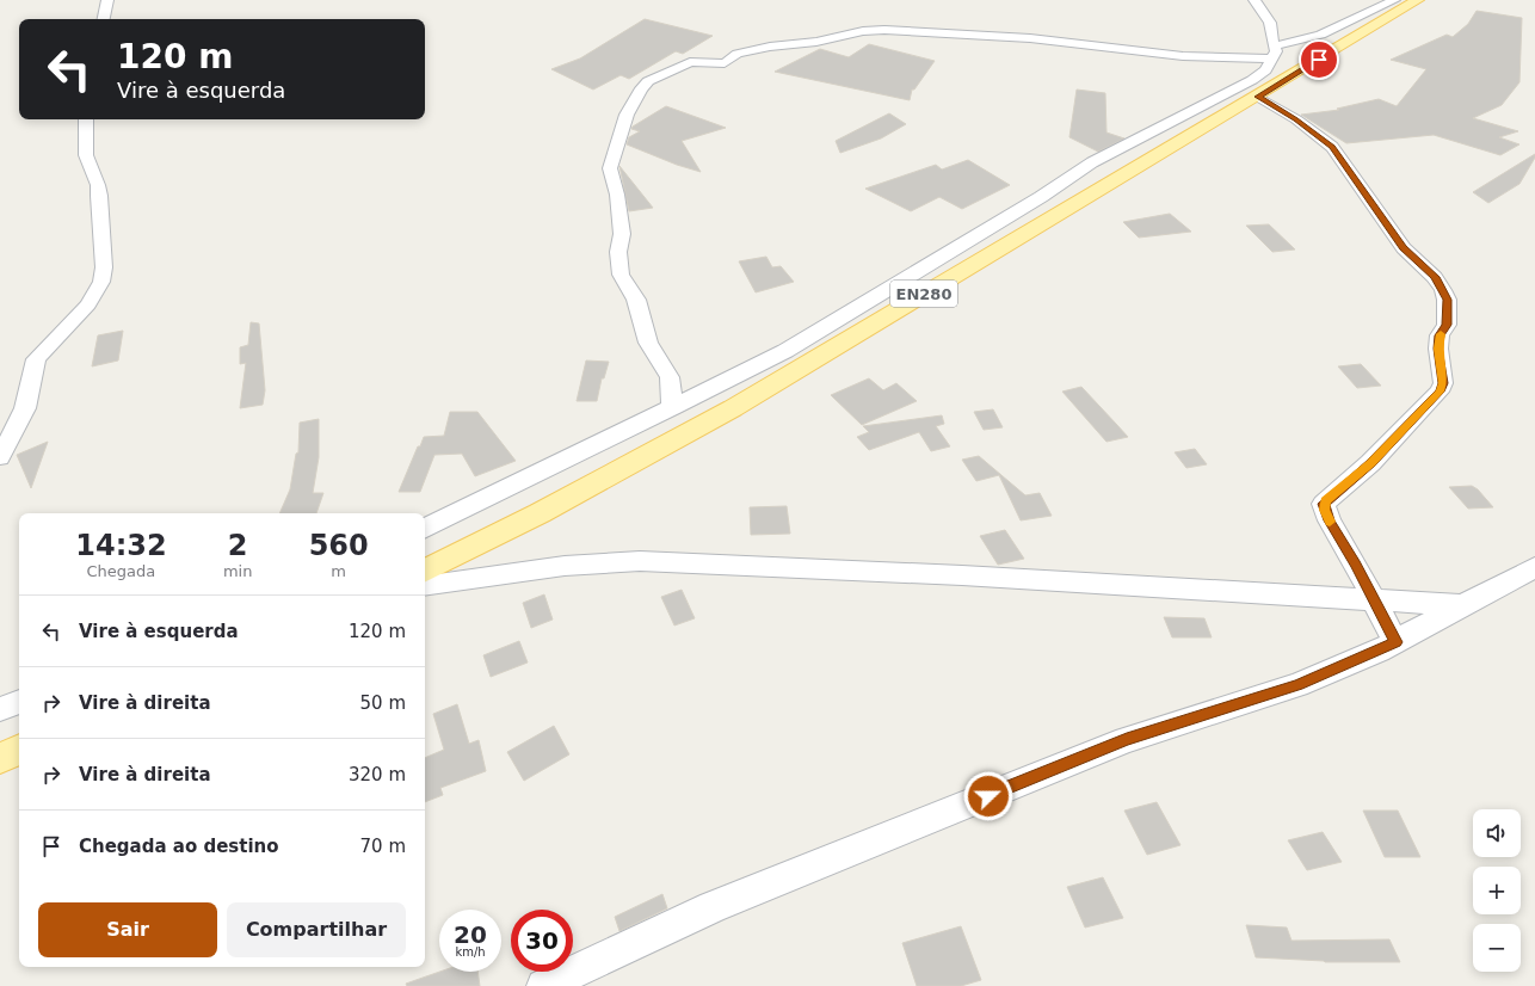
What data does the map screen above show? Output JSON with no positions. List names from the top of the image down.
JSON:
{
  "streets": {
    "main road": ["EN280"]
  },
  "page": {
    "turn": ["120 m", "Vire à esquerda"],
    "eta": [
      "14:32",
      "Chegada",
      "2",
      "min",
      "560",
      "m"
    ],
    "list": [
      {
        "name": "Vire à esquerda",
        "value": "120 m"
      },
      {
        "name": "Vire à direita",
        "value": "50 m"
      },
      {
        "name": "Vire à direita",
        "value": "320 m"
      },
      {
        "name": "Chegada ao destino",
        "value": "70 m"
      }
    ],
    "map_buttons": ["+", "−"],
    "buttons": ["Sair", "Compartilhar"],
    "speed": "20 km/h",
    "limit": "30"
  }
}
